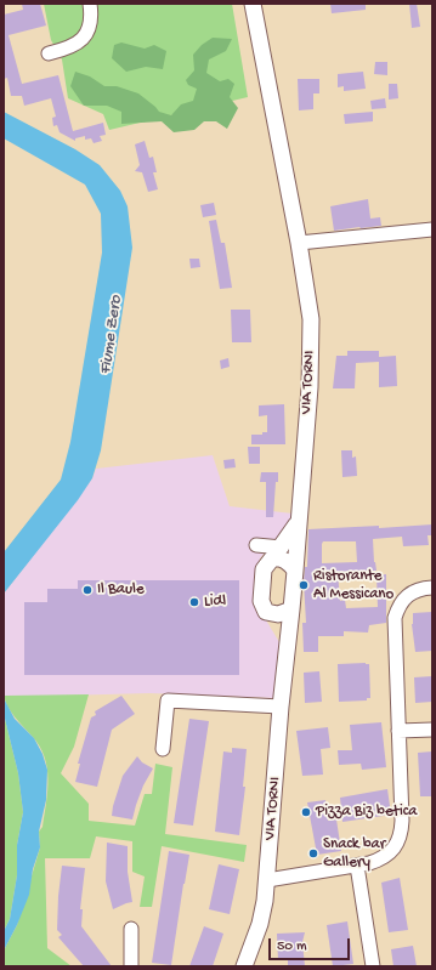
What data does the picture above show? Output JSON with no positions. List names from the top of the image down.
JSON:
{
  "streets": {
    "main road": ["VIA TORNI"]
  },
  "water": ["Fiume Zero"],
  "places": [
    "Ristorante Al Messicano",
    "Il Baule",
    "Lidl",
    "Pizza Biz betica",
    "Snack bar Gallery"
  ],
  "scale_bar": "50 m"
}
